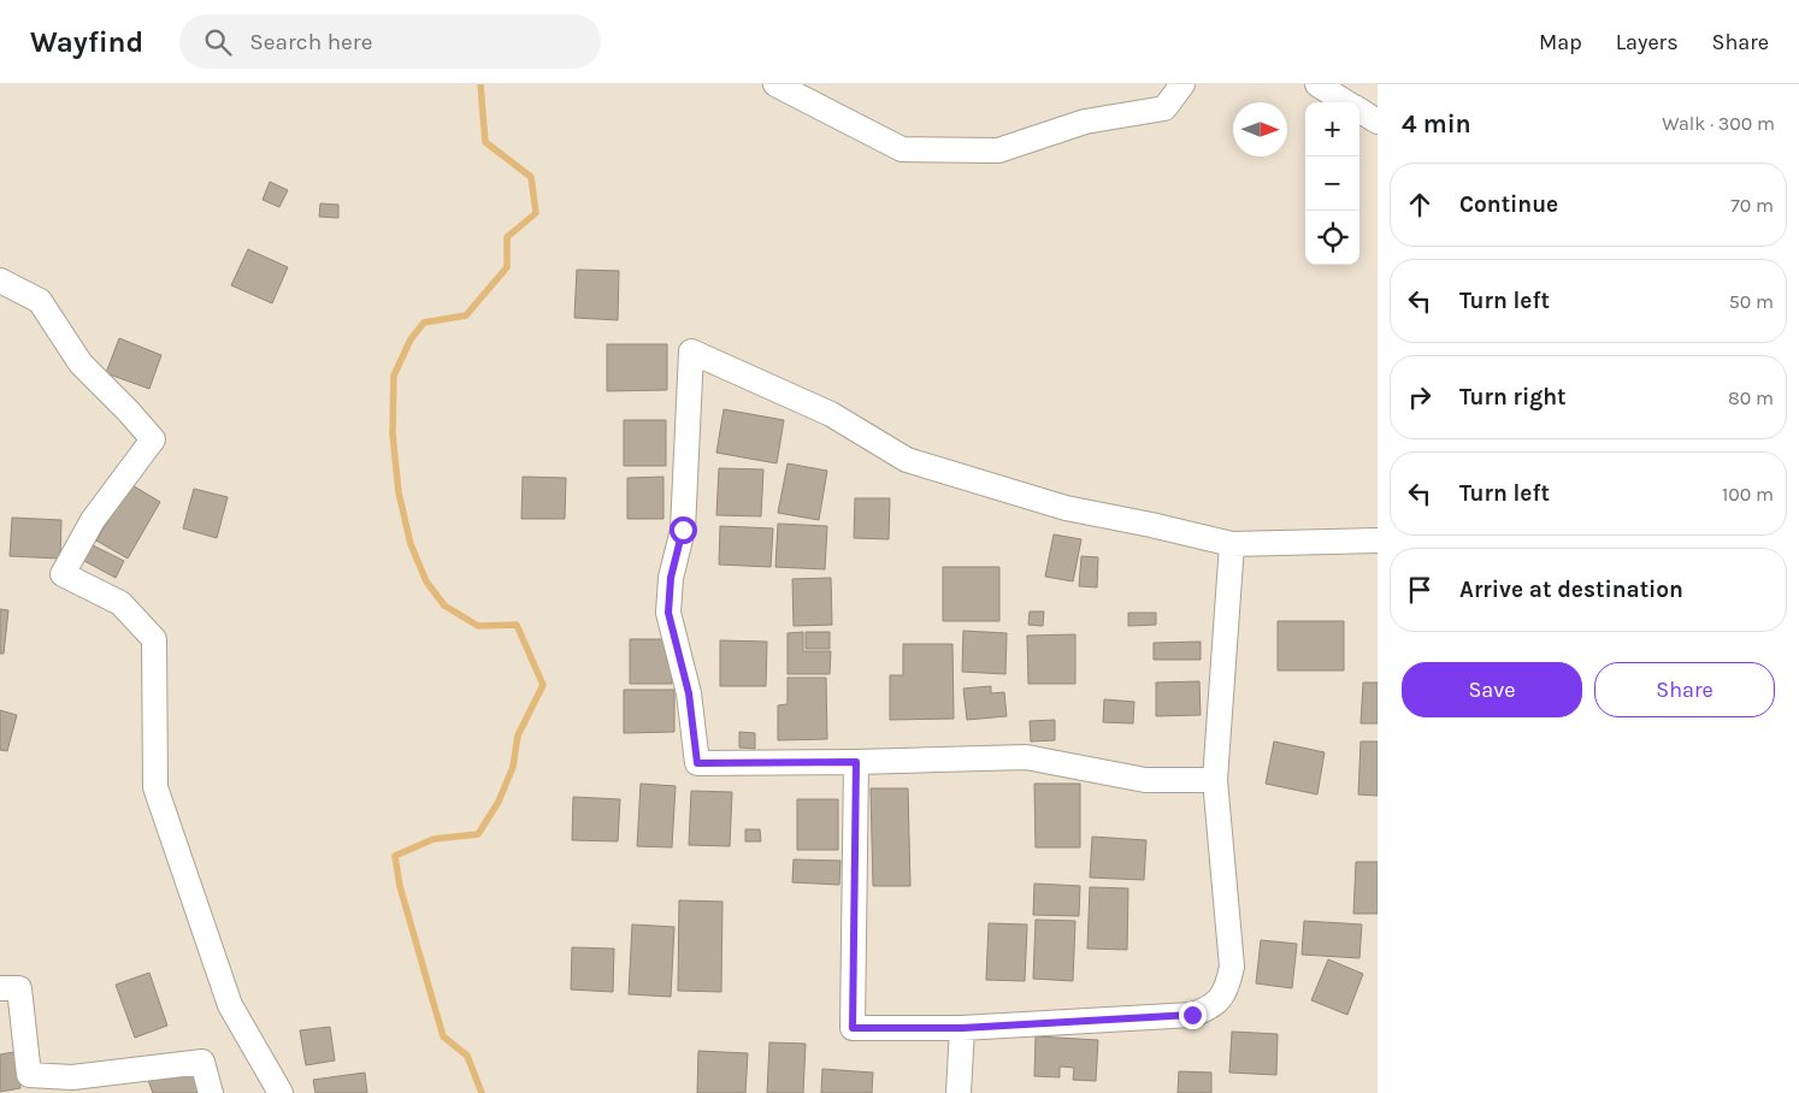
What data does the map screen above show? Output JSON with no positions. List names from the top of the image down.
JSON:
{
  "north": "right",
  "page": {
    "header": "Wayfind",
    "search": "Search here",
    "nav": ["Map", "Layers", "Share"],
    "heading": ["4 min", "Walk · 300 m"],
    "map_buttons": ["+", "−"],
    "list": [
      ["Continue", "70 m"],
      ["Turn left", "50 m"],
      ["Turn right", "80 m"],
      ["Turn left", "100 m"],
      "Arrive at destination"
    ],
    "buttons": ["Save", "Share"]
  }
}
